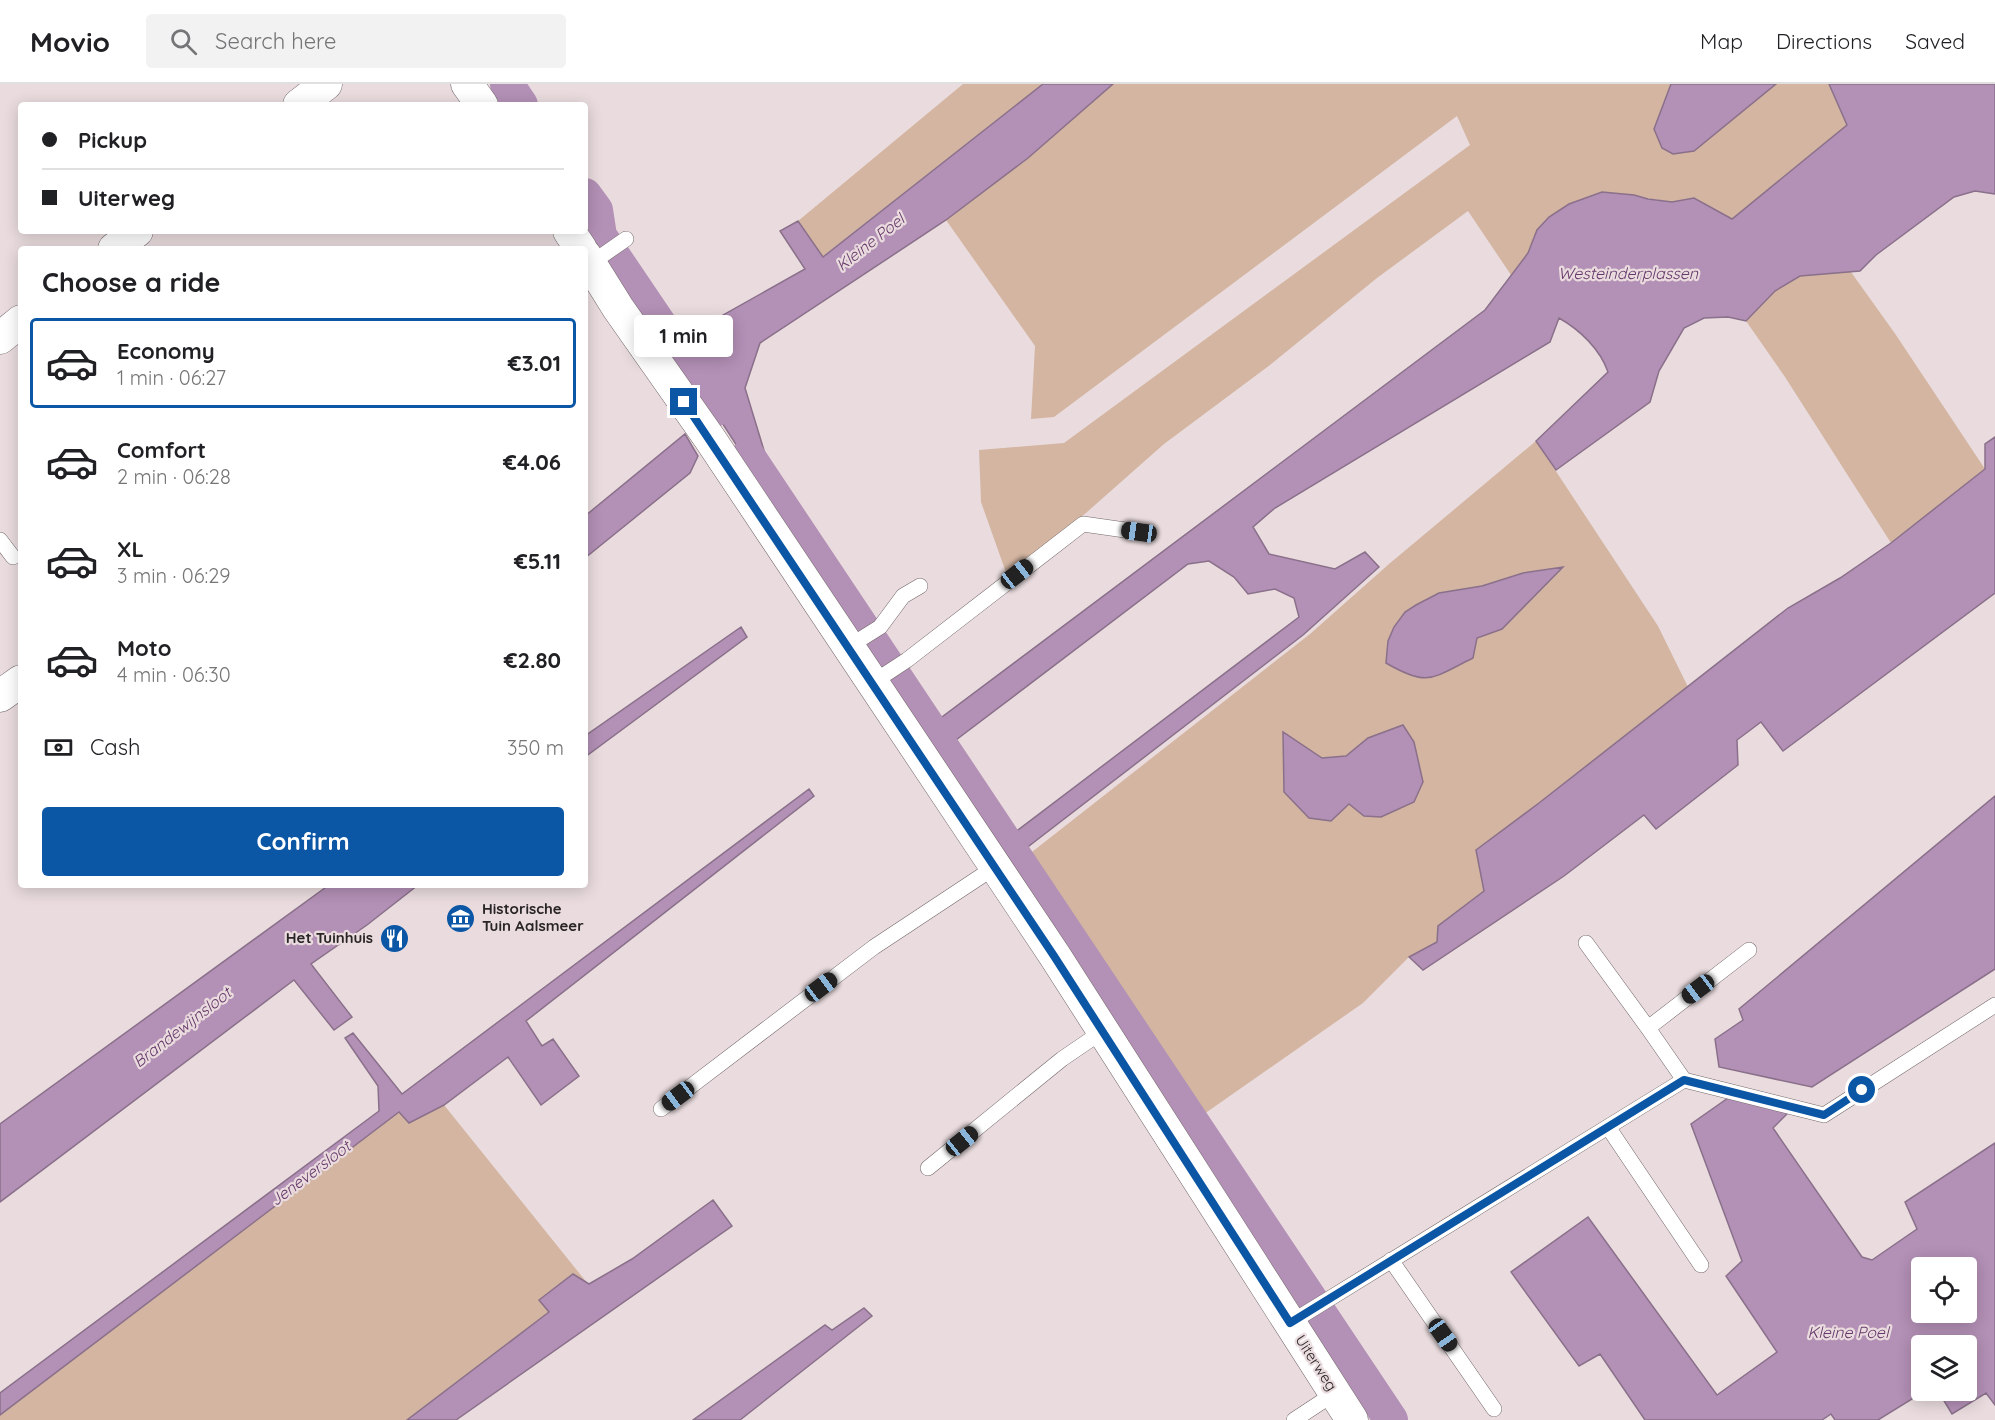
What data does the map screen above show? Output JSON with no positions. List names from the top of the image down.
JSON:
{
  "streets": {
    "street": ["Uiterweg"]
  },
  "water": [
    "Kleine Poel",
    "Westeinderplassen",
    "Brandewijnsloot",
    "Jeneversloot"
  ],
  "places": {
    "museum": ["Historische Tuin Aalsmeer"],
    "restaurant": ["Het Tuinhuis"]
  },
  "page": {
    "header": "Movio",
    "search": "Search here",
    "nav": ["Map", "Directions", "Saved"],
    "banner": ["Pickup", "Uiterweg"],
    "heading": "Choose a ride",
    "bubble": "1 min",
    "list": [
      {
        "name": "Economy",
        "note": "1 min · 06:27",
        "value": "€3.01"
      },
      {
        "name": "Comfort",
        "note": "2 min · 06:28",
        "value": "€4.06"
      },
      {
        "name": "XL",
        "note": "3 min · 06:29",
        "value": "€5.11"
      },
      {
        "name": "Moto",
        "note": "4 min · 06:30",
        "value": "€2.80"
      }
    ],
    "pay": ["Cash", "350 m"],
    "buttons": "Confirm"
  }
}
